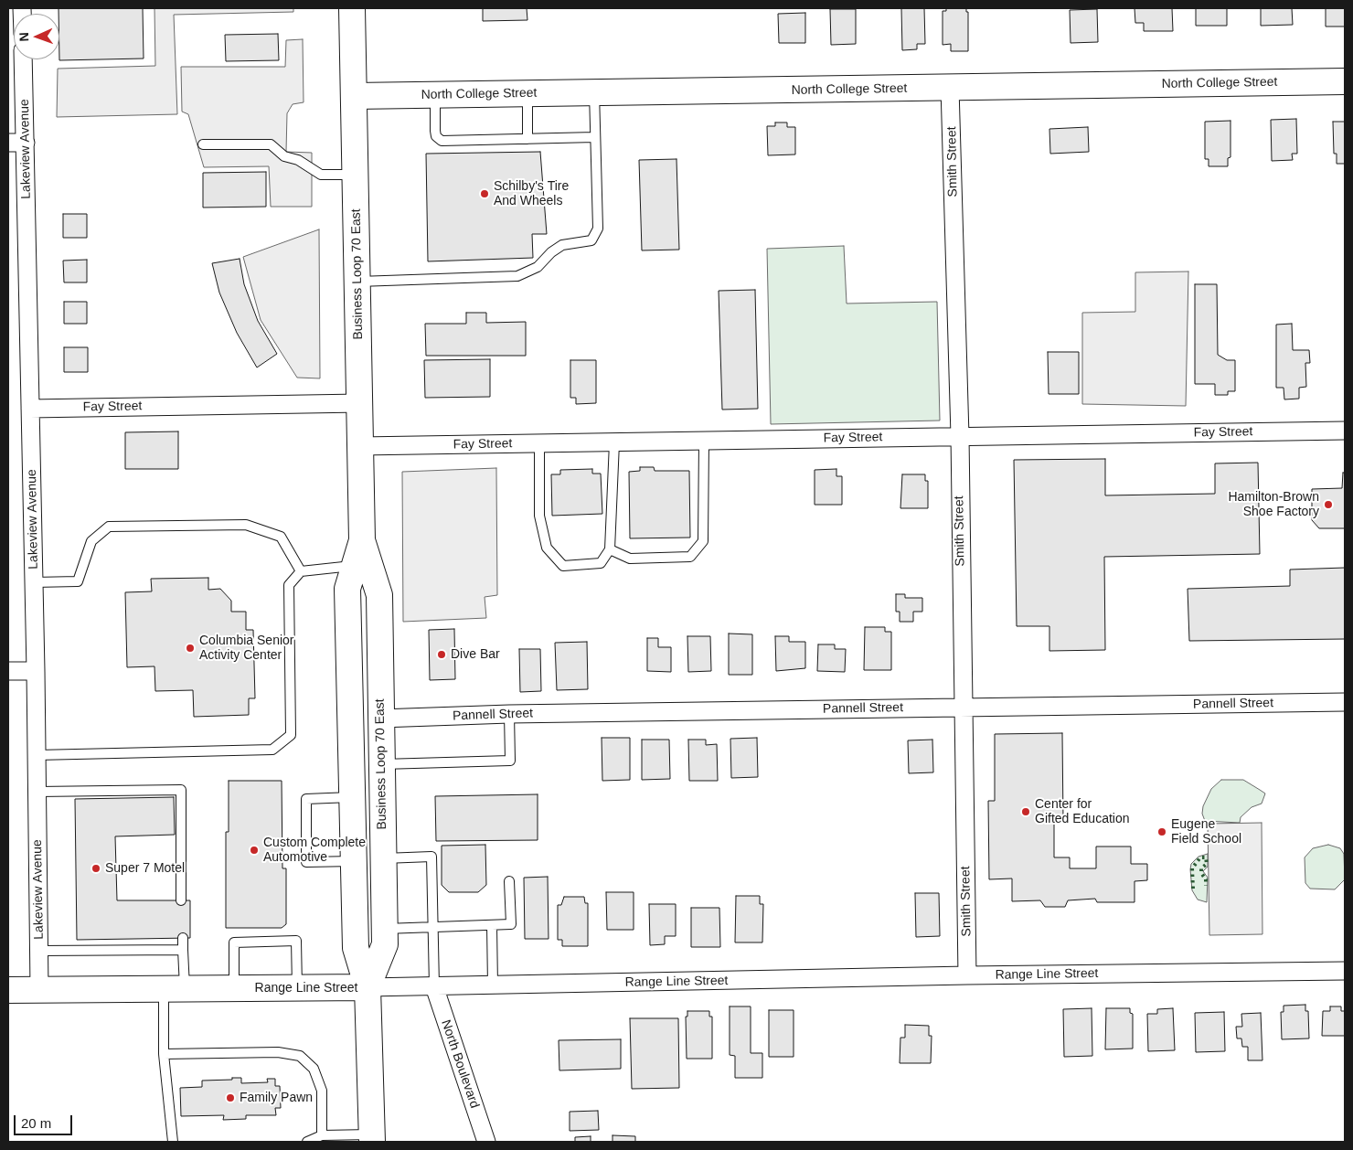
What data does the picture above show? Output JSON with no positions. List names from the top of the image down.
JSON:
{
  "streets": {
    "main road": ["North College Street", "Business Loop 70 East", "Range Line Street"],
    "street": [
      "Lakeview Avenue",
      "Smith Street",
      "Fay Street",
      "Pannell Street",
      "North Boulevard"
    ]
  },
  "crossings": [
    ["North College Street", "Smith Street"],
    ["North College Street", "Business Loop 70 East"],
    ["Lakeview Avenue", "Fay Street"],
    ["Lakeview Avenue", "Range Line Street"],
    ["Smith Street", "Fay Street"],
    ["Smith Street", "Pannell Street"],
    ["Smith Street", "Range Line Street"],
    ["Business Loop 70 East", "Fay Street"],
    ["Business Loop 70 East", "Pannell Street"],
    ["Business Loop 70 East", "Range Line Street"],
    ["Range Line Street", "North Boulevard"]
  ],
  "places": [
    "Schilby's Tire And Wheels",
    "Hamilton-Brown Shoe Factory",
    "Columbia Senior Activity Center",
    "Dive Bar",
    "Center for Gifted Education",
    "Eugene Field School",
    "Custom Complete Automotive",
    "Super 7 Motel",
    "Family Pawn"
  ],
  "scale_bar": "20 m",
  "north": "left"
}
